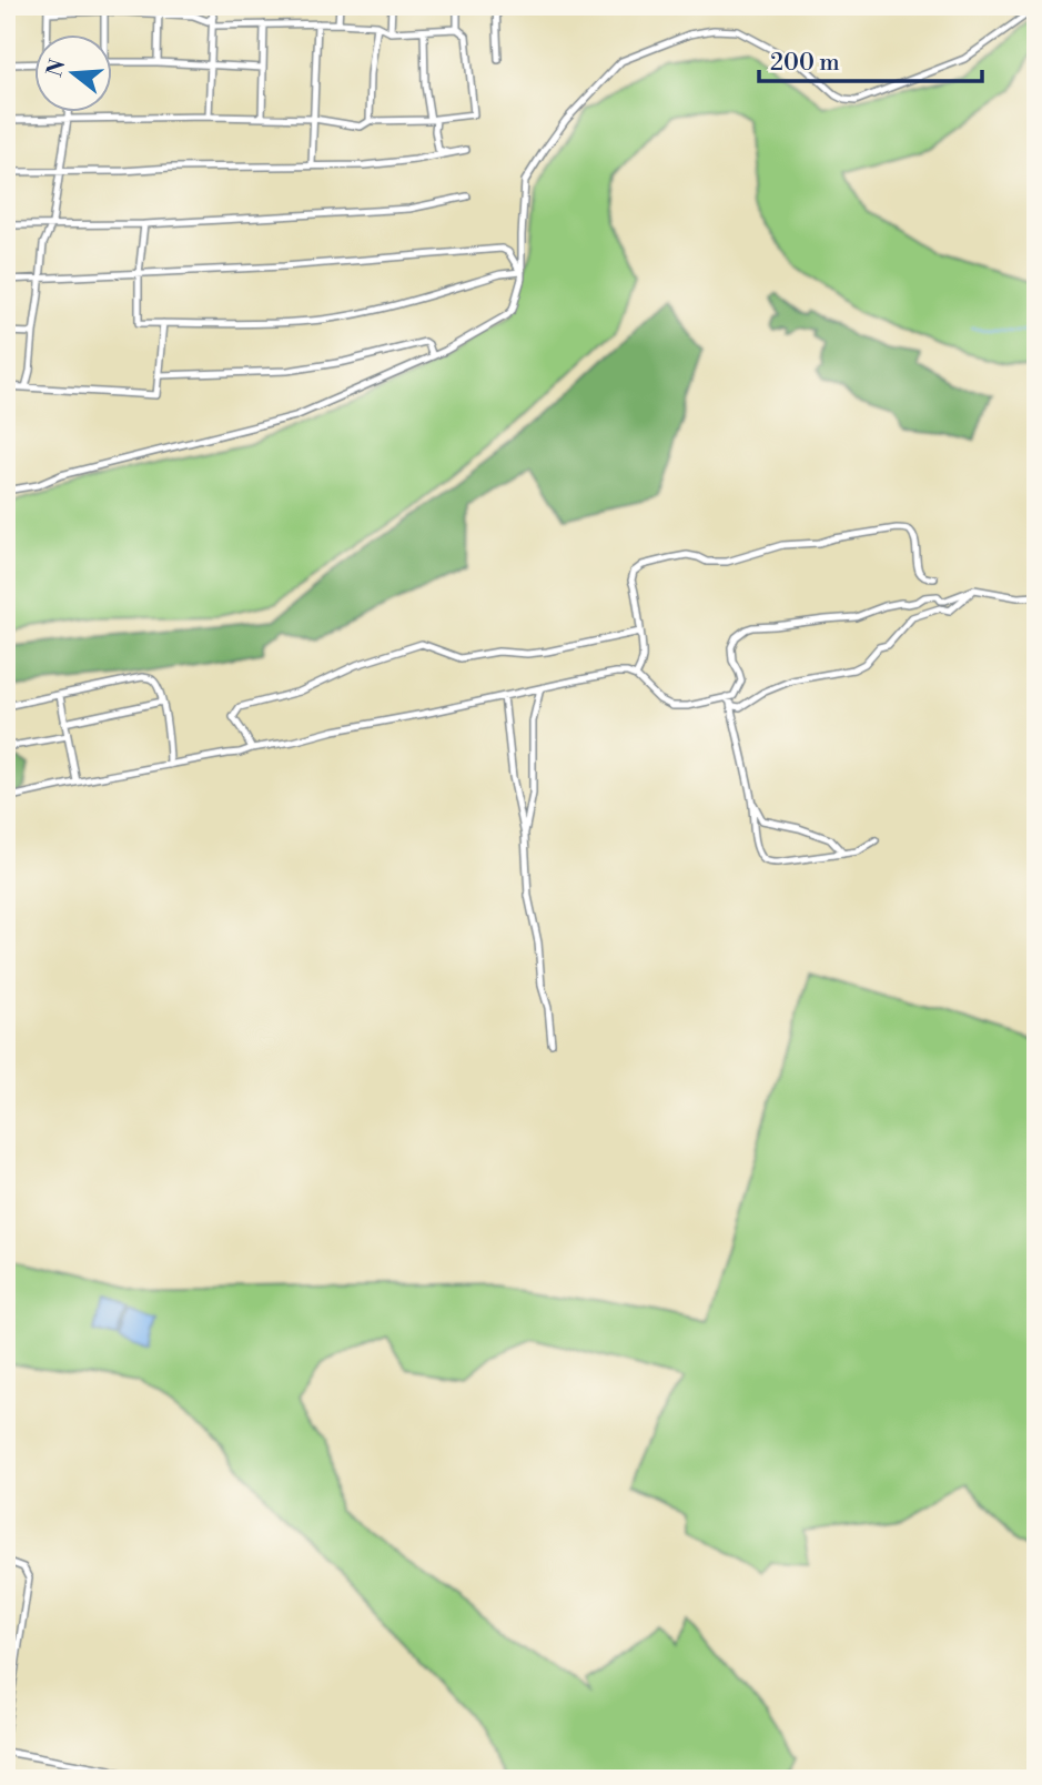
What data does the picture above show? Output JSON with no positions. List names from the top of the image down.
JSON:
{
  "scale_bar": "200 m",
  "north": "left"
}
